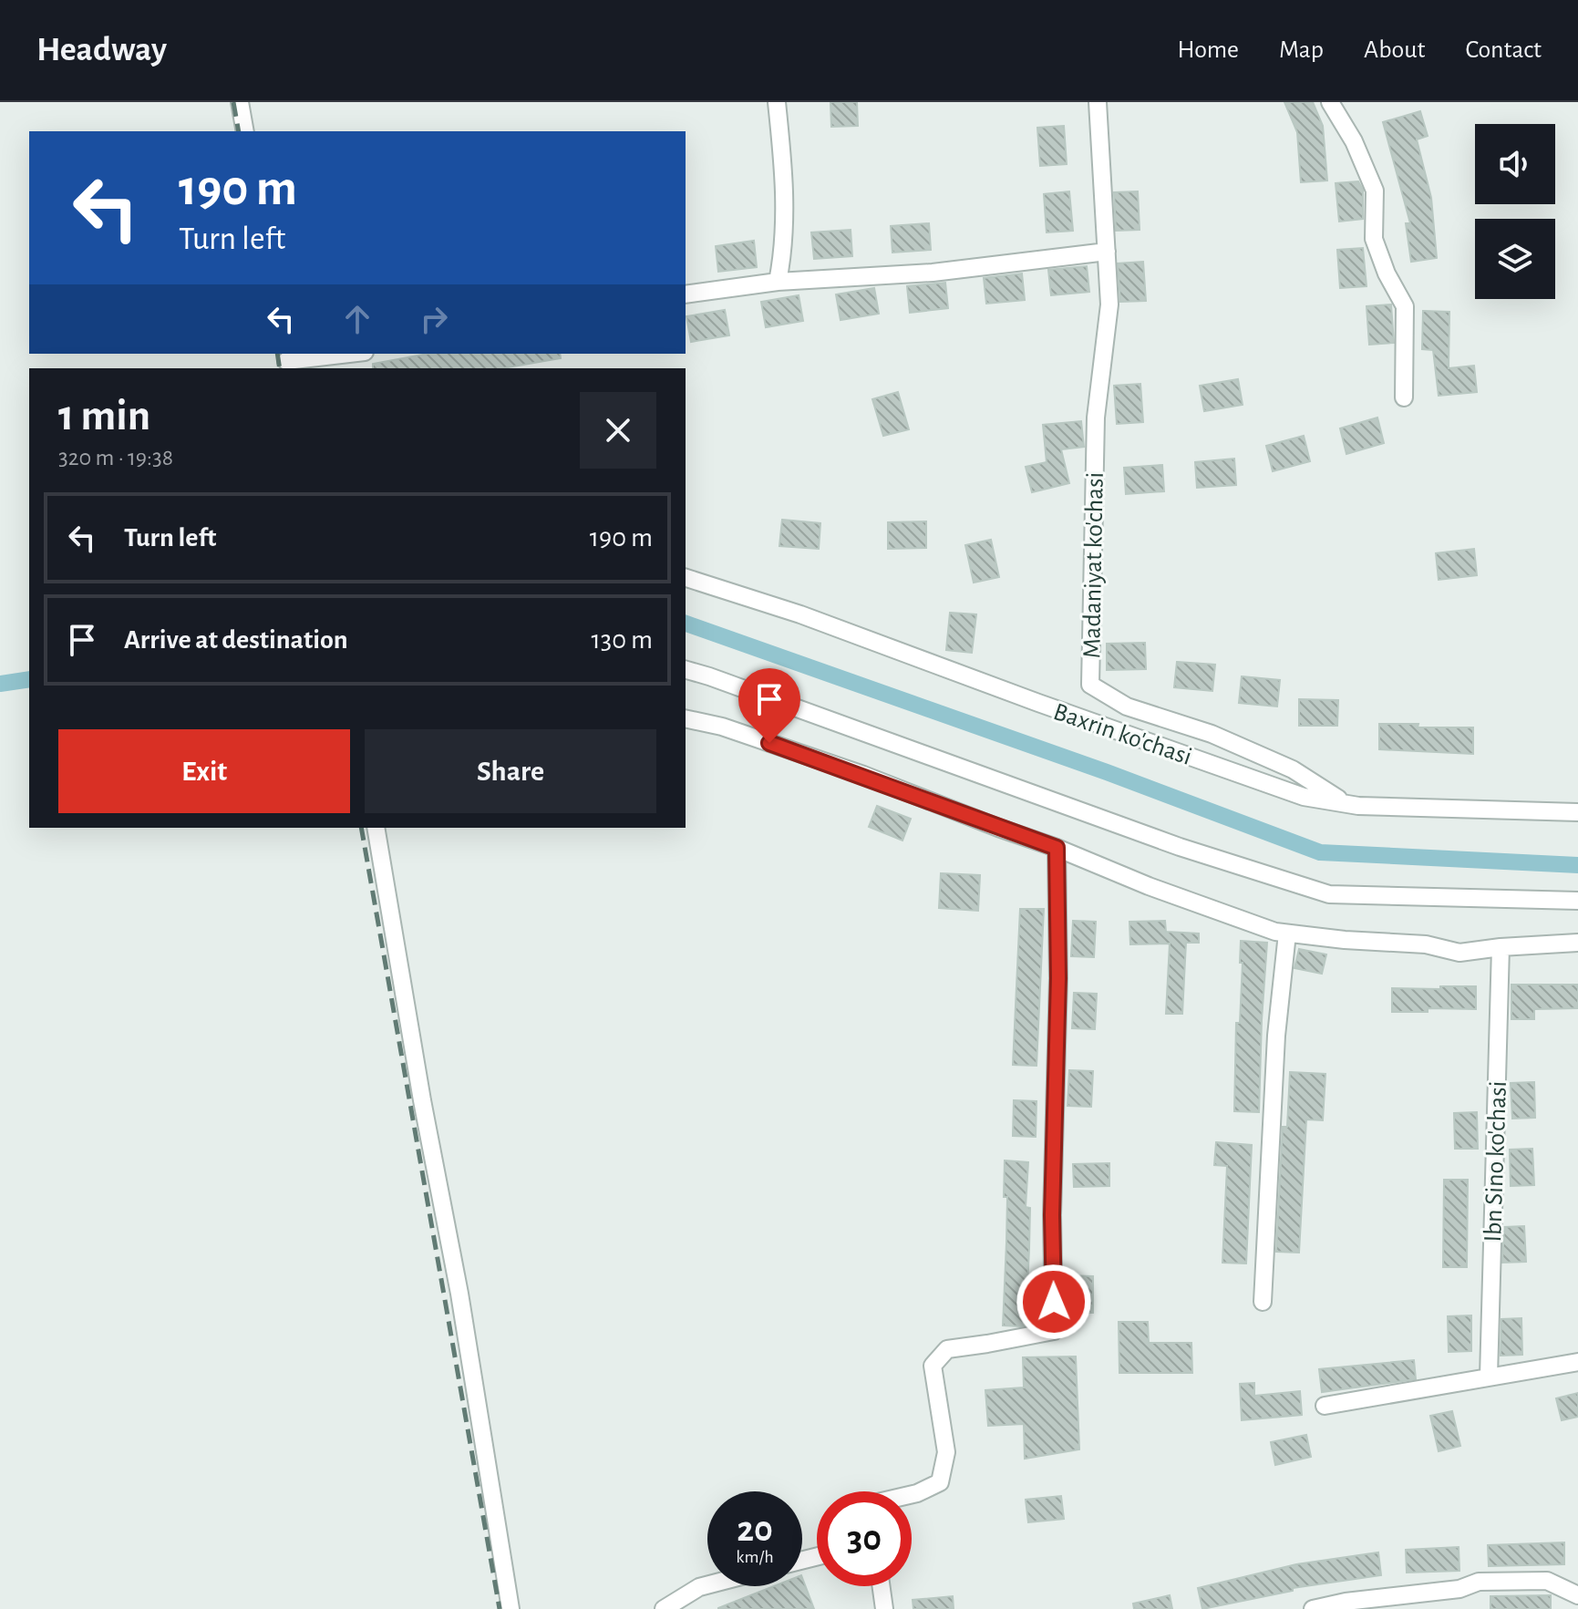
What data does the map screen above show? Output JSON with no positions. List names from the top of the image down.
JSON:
{
  "streets": {
    "street": ["Madaniyat ko'chasi", "Baxrin ko'chasi", "Ibn Sino ko'chasi"]
  },
  "crossings": [
    ["Madaniyat ko'chasi", "Baxrin ko'chasi"]
  ],
  "page": {
    "header": "Headway",
    "nav": [
      "Home",
      "Map",
      "About",
      "Contact"
    ],
    "turn": ["190 m", "Turn left"],
    "heading": ["1 min", "320 m · 19:38"],
    "list": [
      {
        "name": "Turn left",
        "value": "190 m"
      },
      {
        "name": "Arrive at destination",
        "value": "130 m"
      }
    ],
    "buttons": ["Exit", "Share"],
    "speed": "20 km/h",
    "limit": "30"
  }
}
